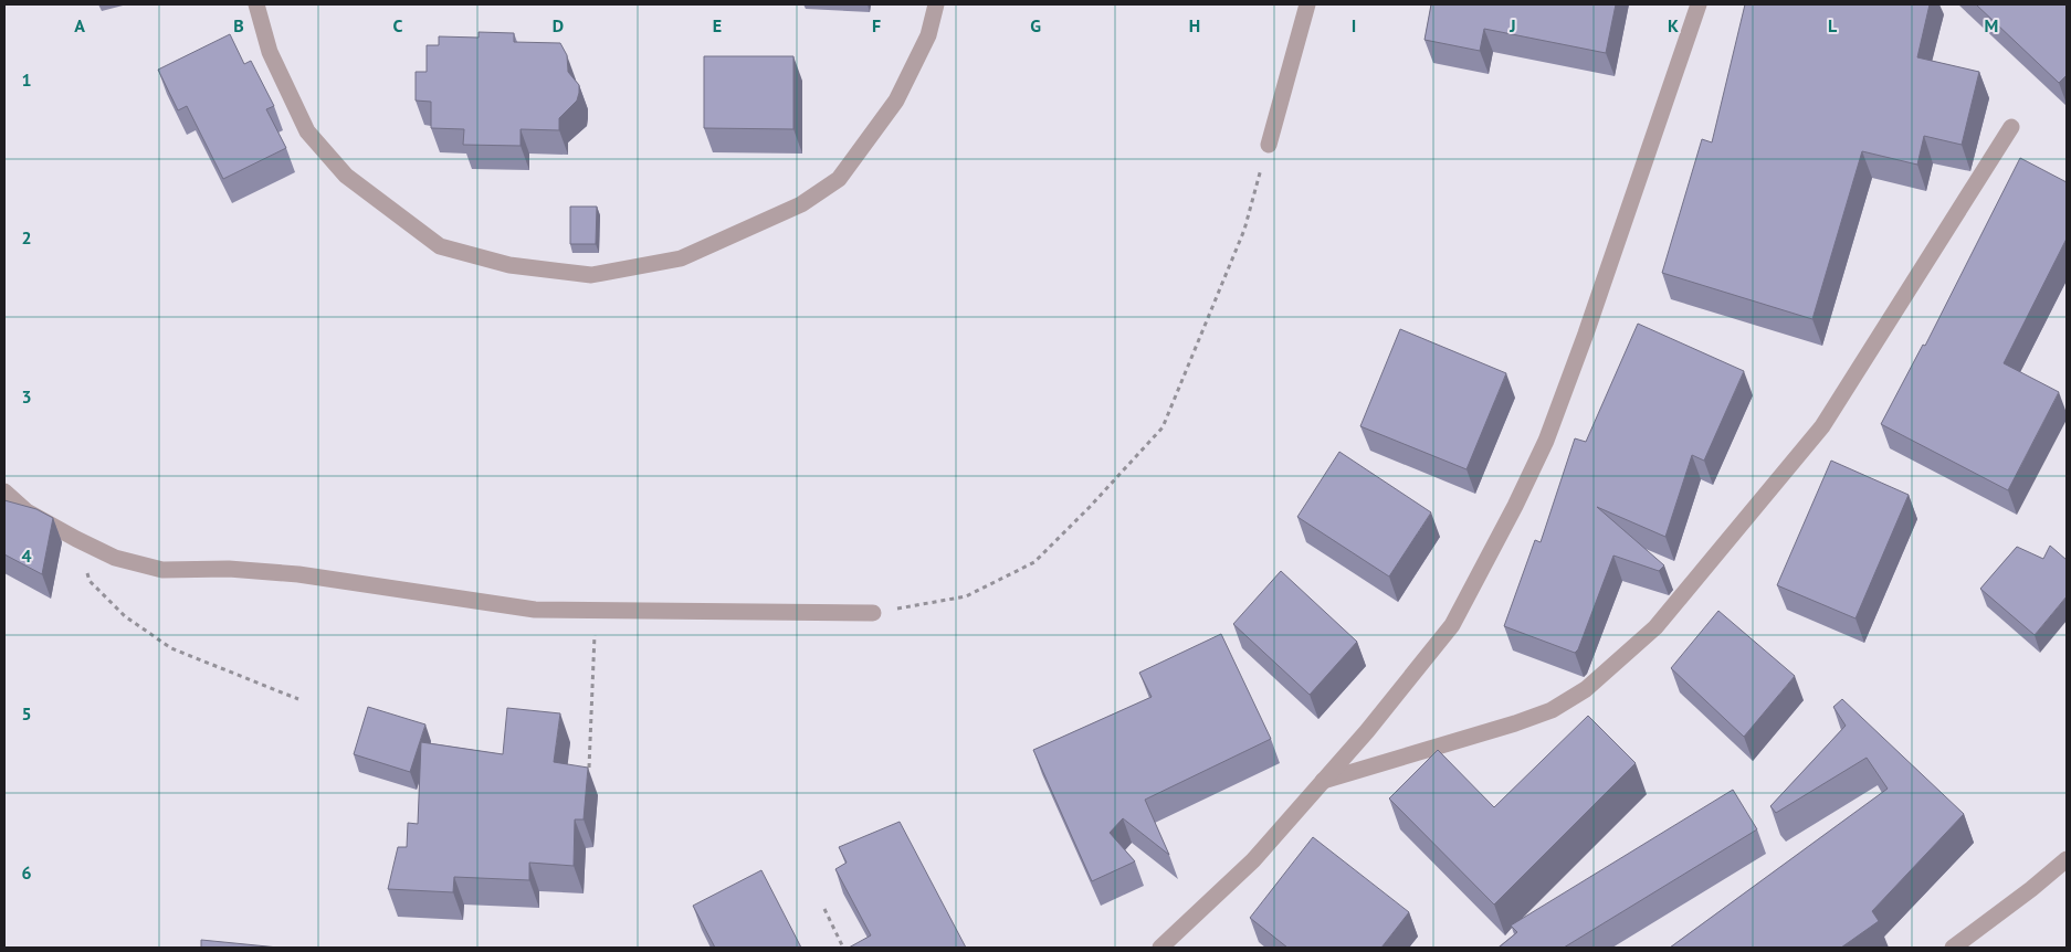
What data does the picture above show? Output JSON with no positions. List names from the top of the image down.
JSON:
{
  "grid": {
    "columns": [
      "A",
      "B",
      "C",
      "D",
      "E",
      "F",
      "G",
      "H",
      "I",
      "J",
      "K",
      "L",
      "M"
    ],
    "rows": [
      "1",
      "2",
      "3",
      "4",
      "5",
      "6"
    ]
  }
}
